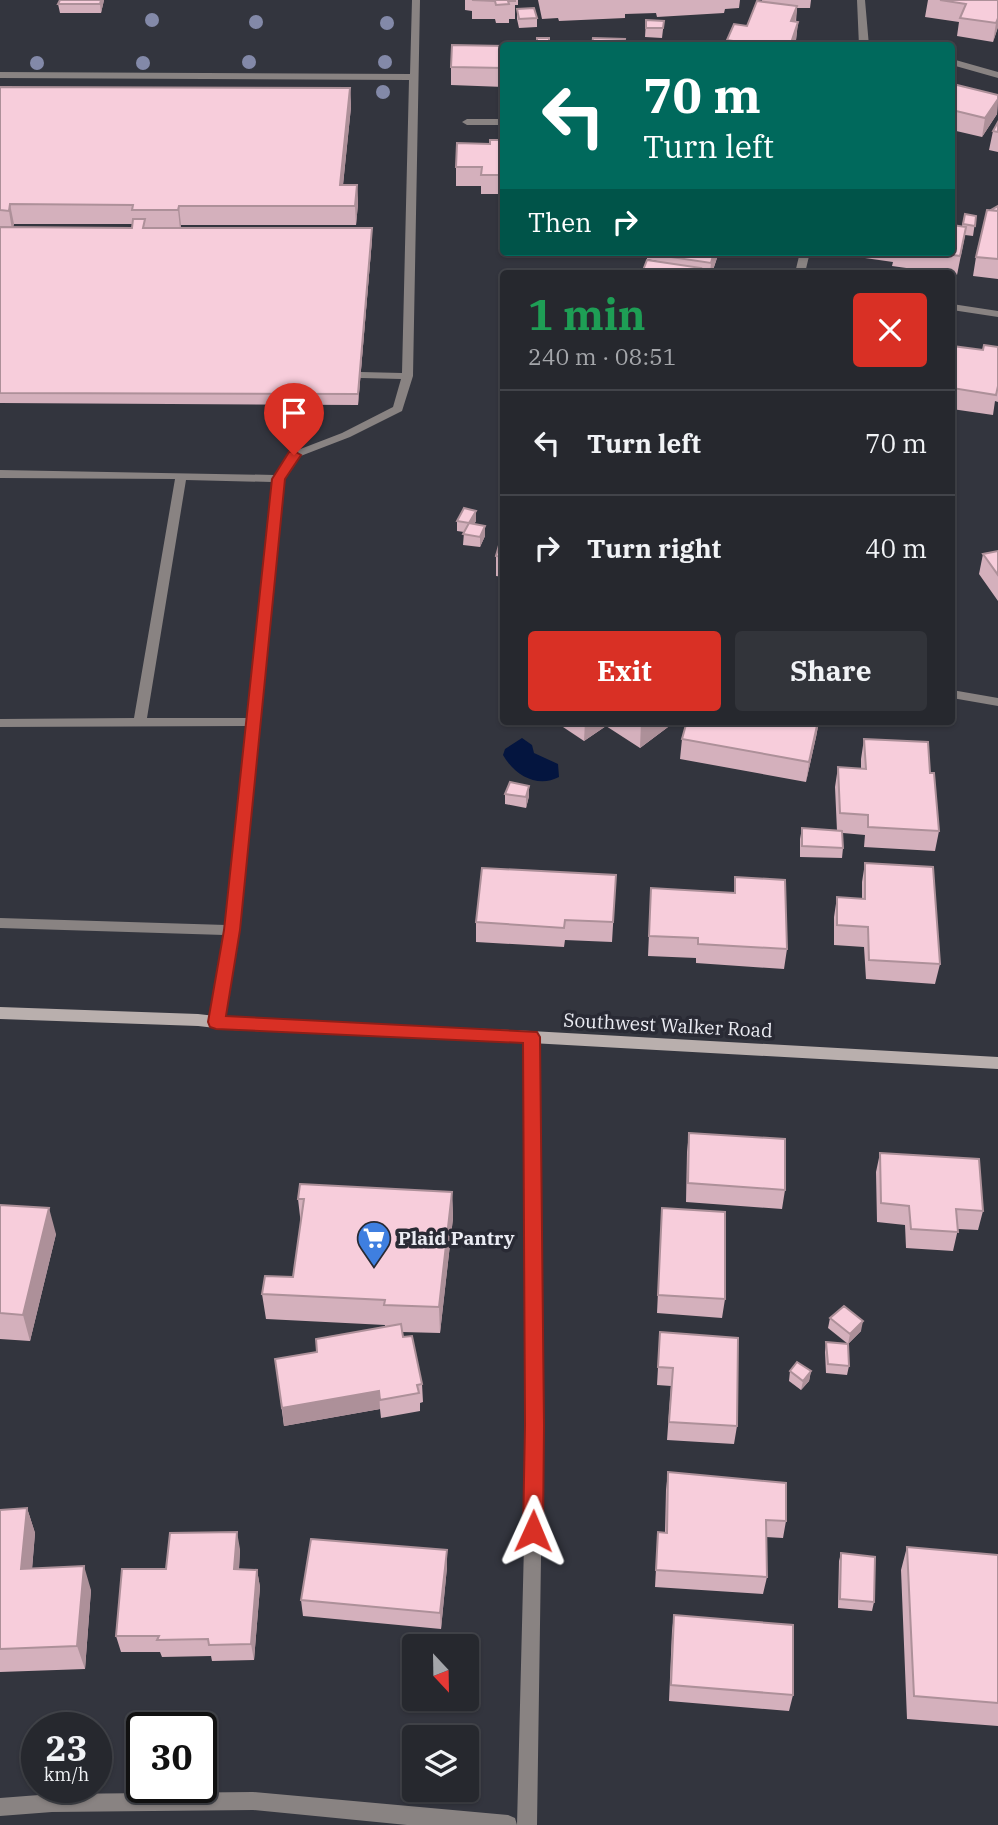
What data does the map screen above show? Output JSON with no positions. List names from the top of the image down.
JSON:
{
  "streets": {
    "main road": ["Southwest Walker Road"]
  },
  "places": {
    "supermarket": ["Plaid Pantry"]
  },
  "north": "bottom",
  "page": {
    "turn": ["70 m", "Turn left"],
    "then": "Then",
    "heading": ["1 min", "240 m · 08:51"],
    "list": [
      {
        "name": "Turn left",
        "value": "70 m"
      },
      {
        "name": "Turn right",
        "value": "40 m"
      }
    ],
    "buttons": ["Exit", "Share"],
    "speed": "23 km/h",
    "limit": "30"
  }
}
